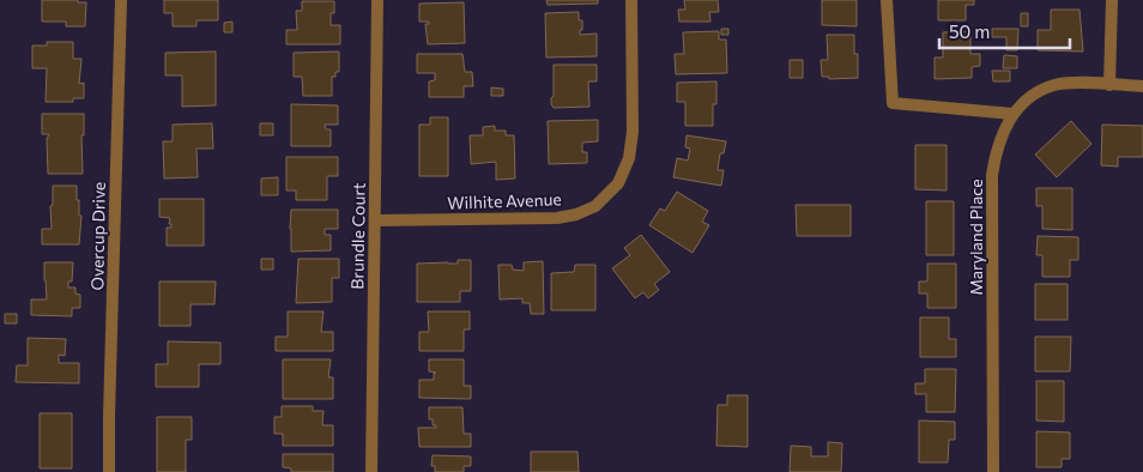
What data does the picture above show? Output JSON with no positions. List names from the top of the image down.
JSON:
{
  "streets": {
    "street": [
      "Wilhite Avenue",
      "Overcup Drive",
      "Brundle Court",
      "Maryland Place"
    ]
  },
  "crossings": [
    ["Wilhite Avenue", "Brundle Court"]
  ],
  "scale_bar": "50 m"
}
